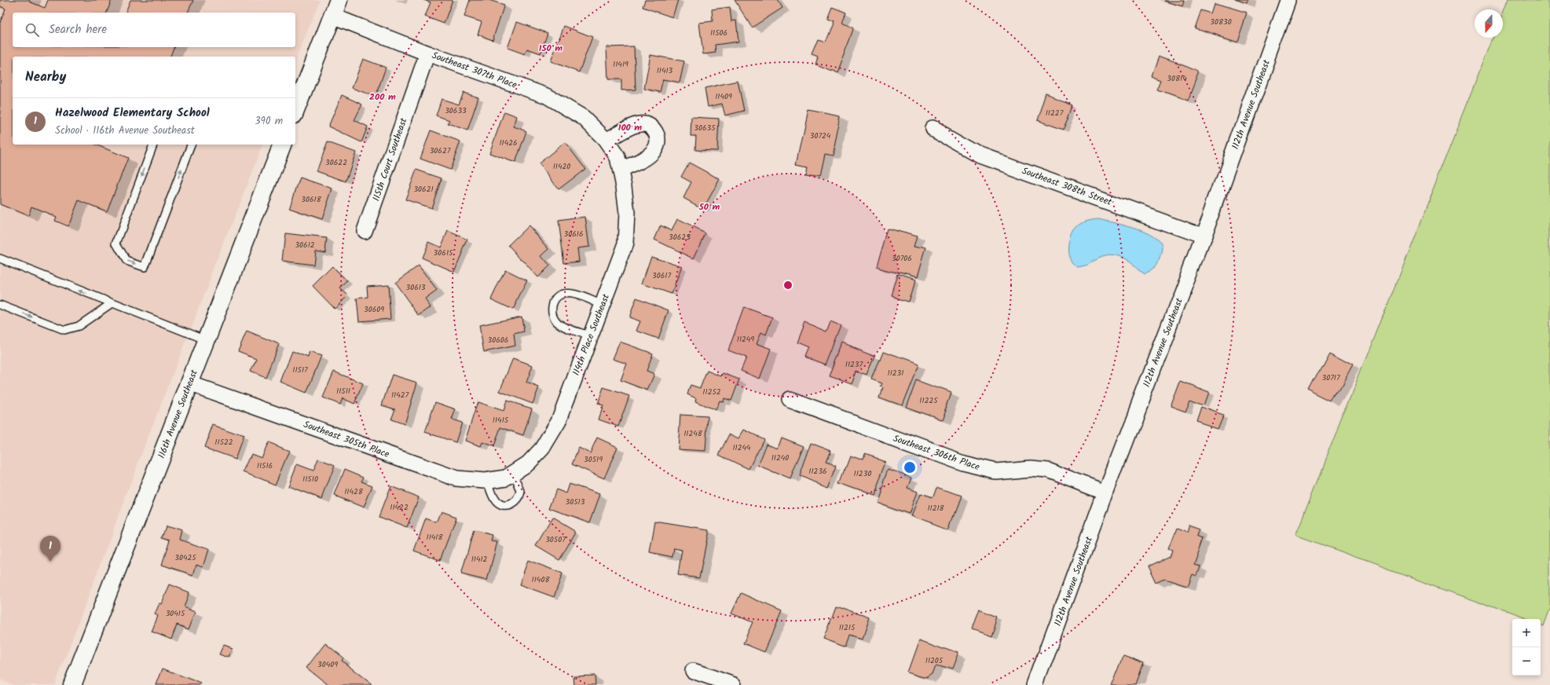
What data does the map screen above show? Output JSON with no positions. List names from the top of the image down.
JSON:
{
  "streets": {
    "street": [
      "Southeast 307th Place",
      "112th Avenue Southeast",
      "115th Court Southeast",
      "Southeast 308th Street",
      "114th Place Southeast",
      "116th Avenue Southeast",
      "Southeast 305th Place",
      "Southeast 306th Place"
    ]
  },
  "crossings": [
    ["Southeast 307th Place", "115th Court Southeast"],
    ["Southeast 307th Place", "114th Place Southeast"],
    ["112th Avenue Southeast", "Southeast 308th Street"],
    ["112th Avenue Southeast", "Southeast 306th Place"],
    ["114th Place Southeast", "Southeast 305th Place"],
    ["116th Avenue Southeast", "Southeast 305th Place"]
  ],
  "house_numbers": [
    "30830",
    "11506",
    "11419",
    "11413",
    "30814",
    "11409",
    "30633",
    "11227",
    "30635",
    "30724",
    "11426",
    "30627",
    "30622",
    "11420",
    "30621",
    "30618",
    "30616",
    "30623",
    "30612",
    "30615",
    "30706",
    "30617",
    "30613",
    "30609",
    "11249",
    "30606",
    "11237",
    "11517",
    "11231",
    "30717",
    "11511",
    "11252",
    "11427",
    "11225",
    "11415",
    "11248",
    "11522",
    "11244",
    "11240",
    "30519",
    "11516",
    "11236",
    "11230",
    "11510",
    "11428",
    "30513",
    "11422",
    "11218",
    "11418",
    "30507",
    "30425",
    "11412",
    "11408",
    "30415",
    "11215",
    "11205",
    "30409"
  ],
  "north": "bottom",
  "page": {
    "search": "Search here",
    "heading": "Nearby",
    "list": [
      {
        "mark": "1",
        "name": "Hazelwood Elementary School",
        "note": "School · 116th Avenue Southeast",
        "value": "390 m"
      }
    ],
    "pins": "1",
    "map_buttons": ["+", "−"]
  },
  "rings": [
    "150 m",
    "200 m",
    "100 m",
    "50 m"
  ]
}
